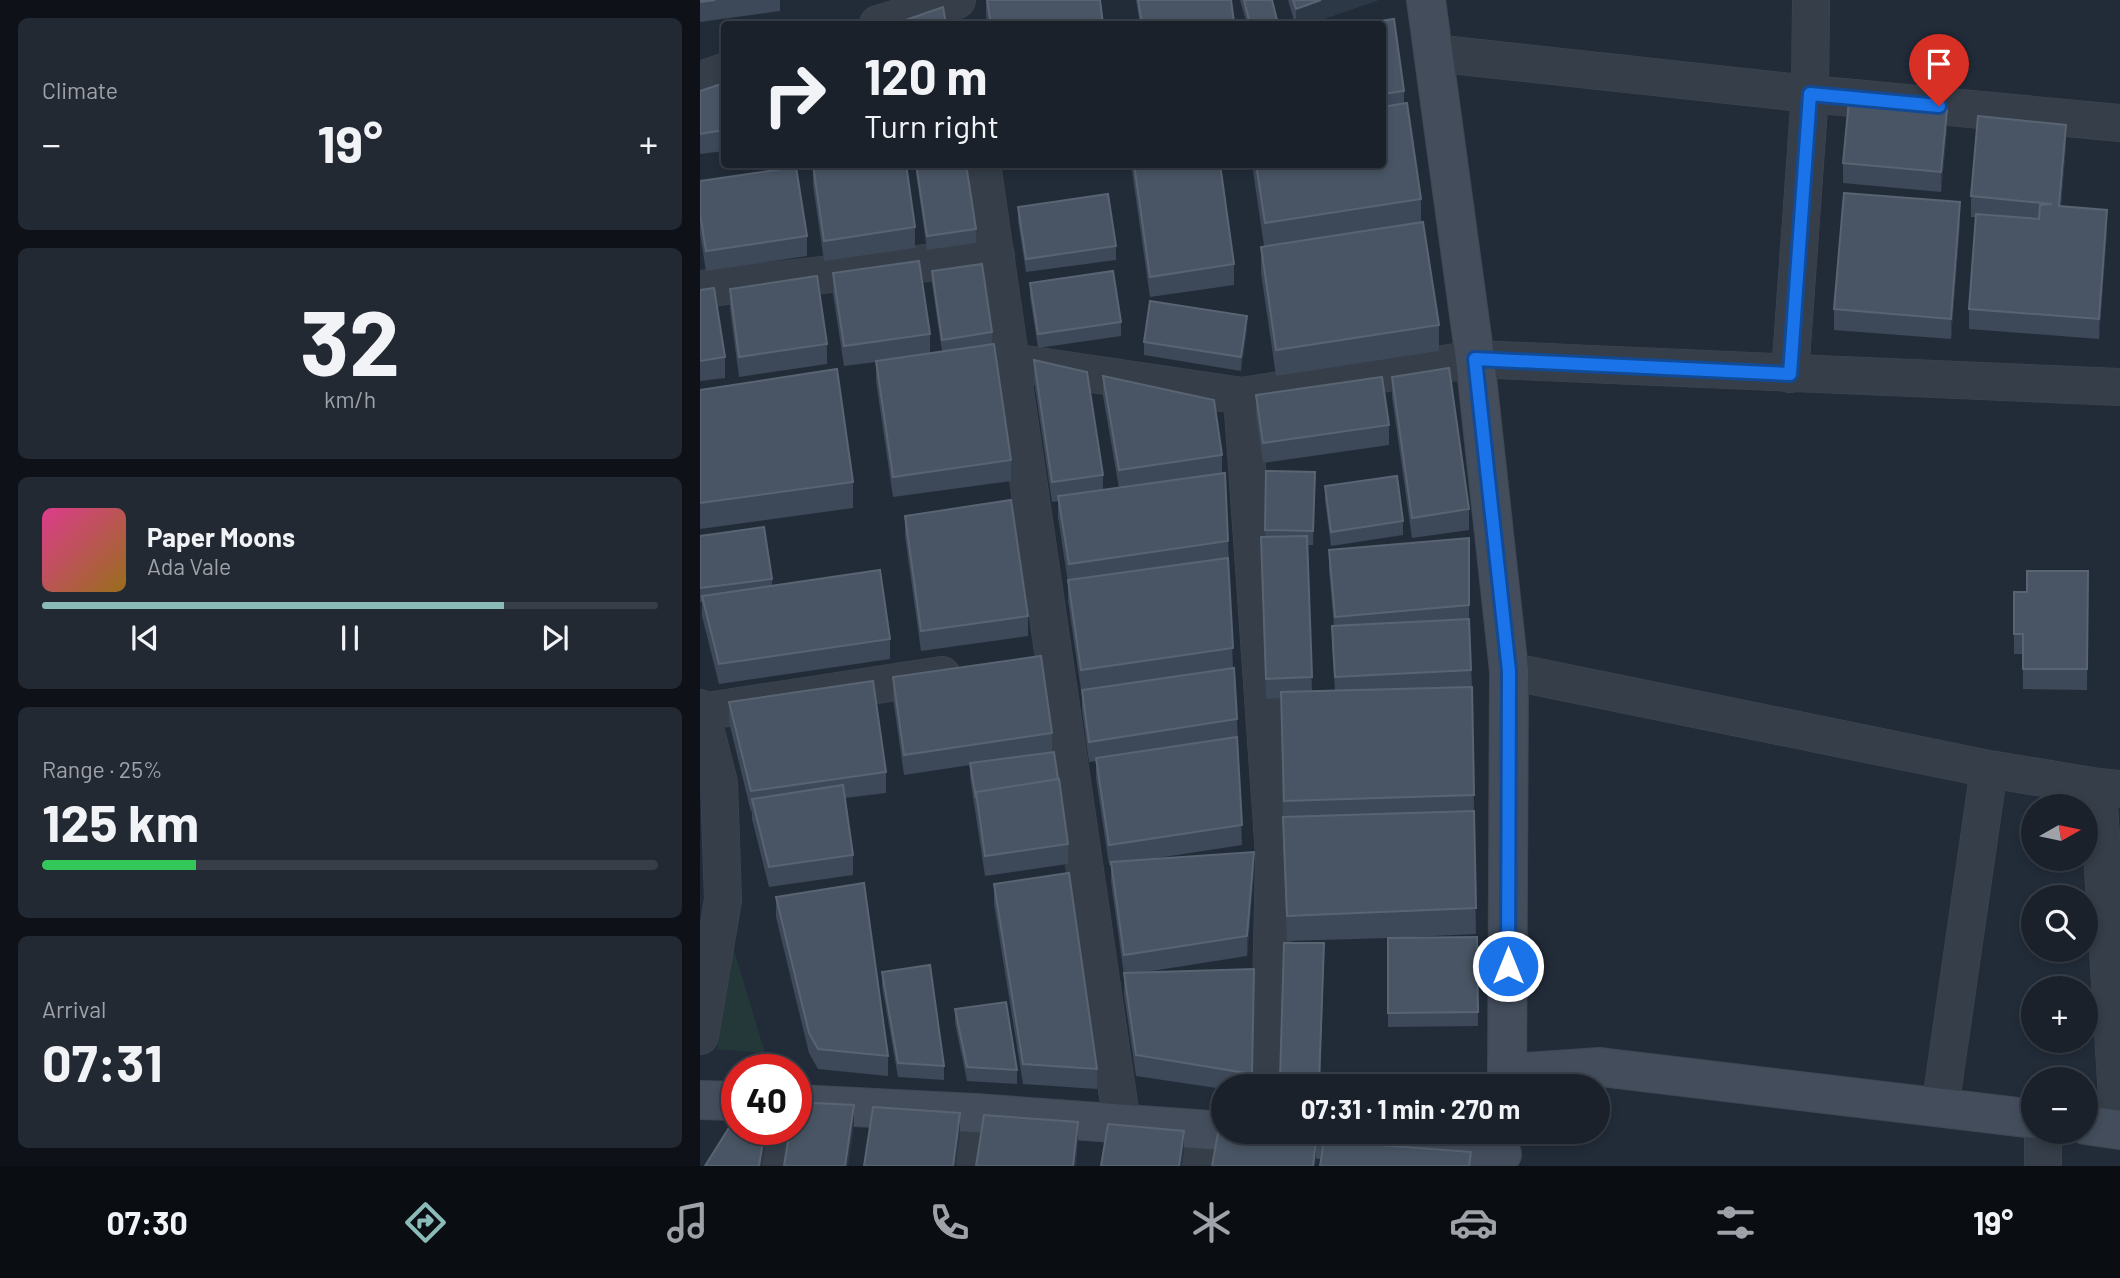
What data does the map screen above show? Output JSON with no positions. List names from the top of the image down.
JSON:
{
  "north": "right",
  "page": {
    "tile": [
      "Climate",
      ["32", "km/h"],
      ["Range · 25%", "125 km"],
      ["Arrival", "07:31"]
    ],
    "turn": ["120 m", "Turn right"],
    "heat": ["−", "19°", "+"],
    "song": ["Paper Moons", "Ada Vale"],
    "map_buttons": ["+", "−"],
    "limit": "40",
    "trip": "07:31 · 1 min · 270 m",
    "tabs": ["07:30", "19°"]
  }
}
